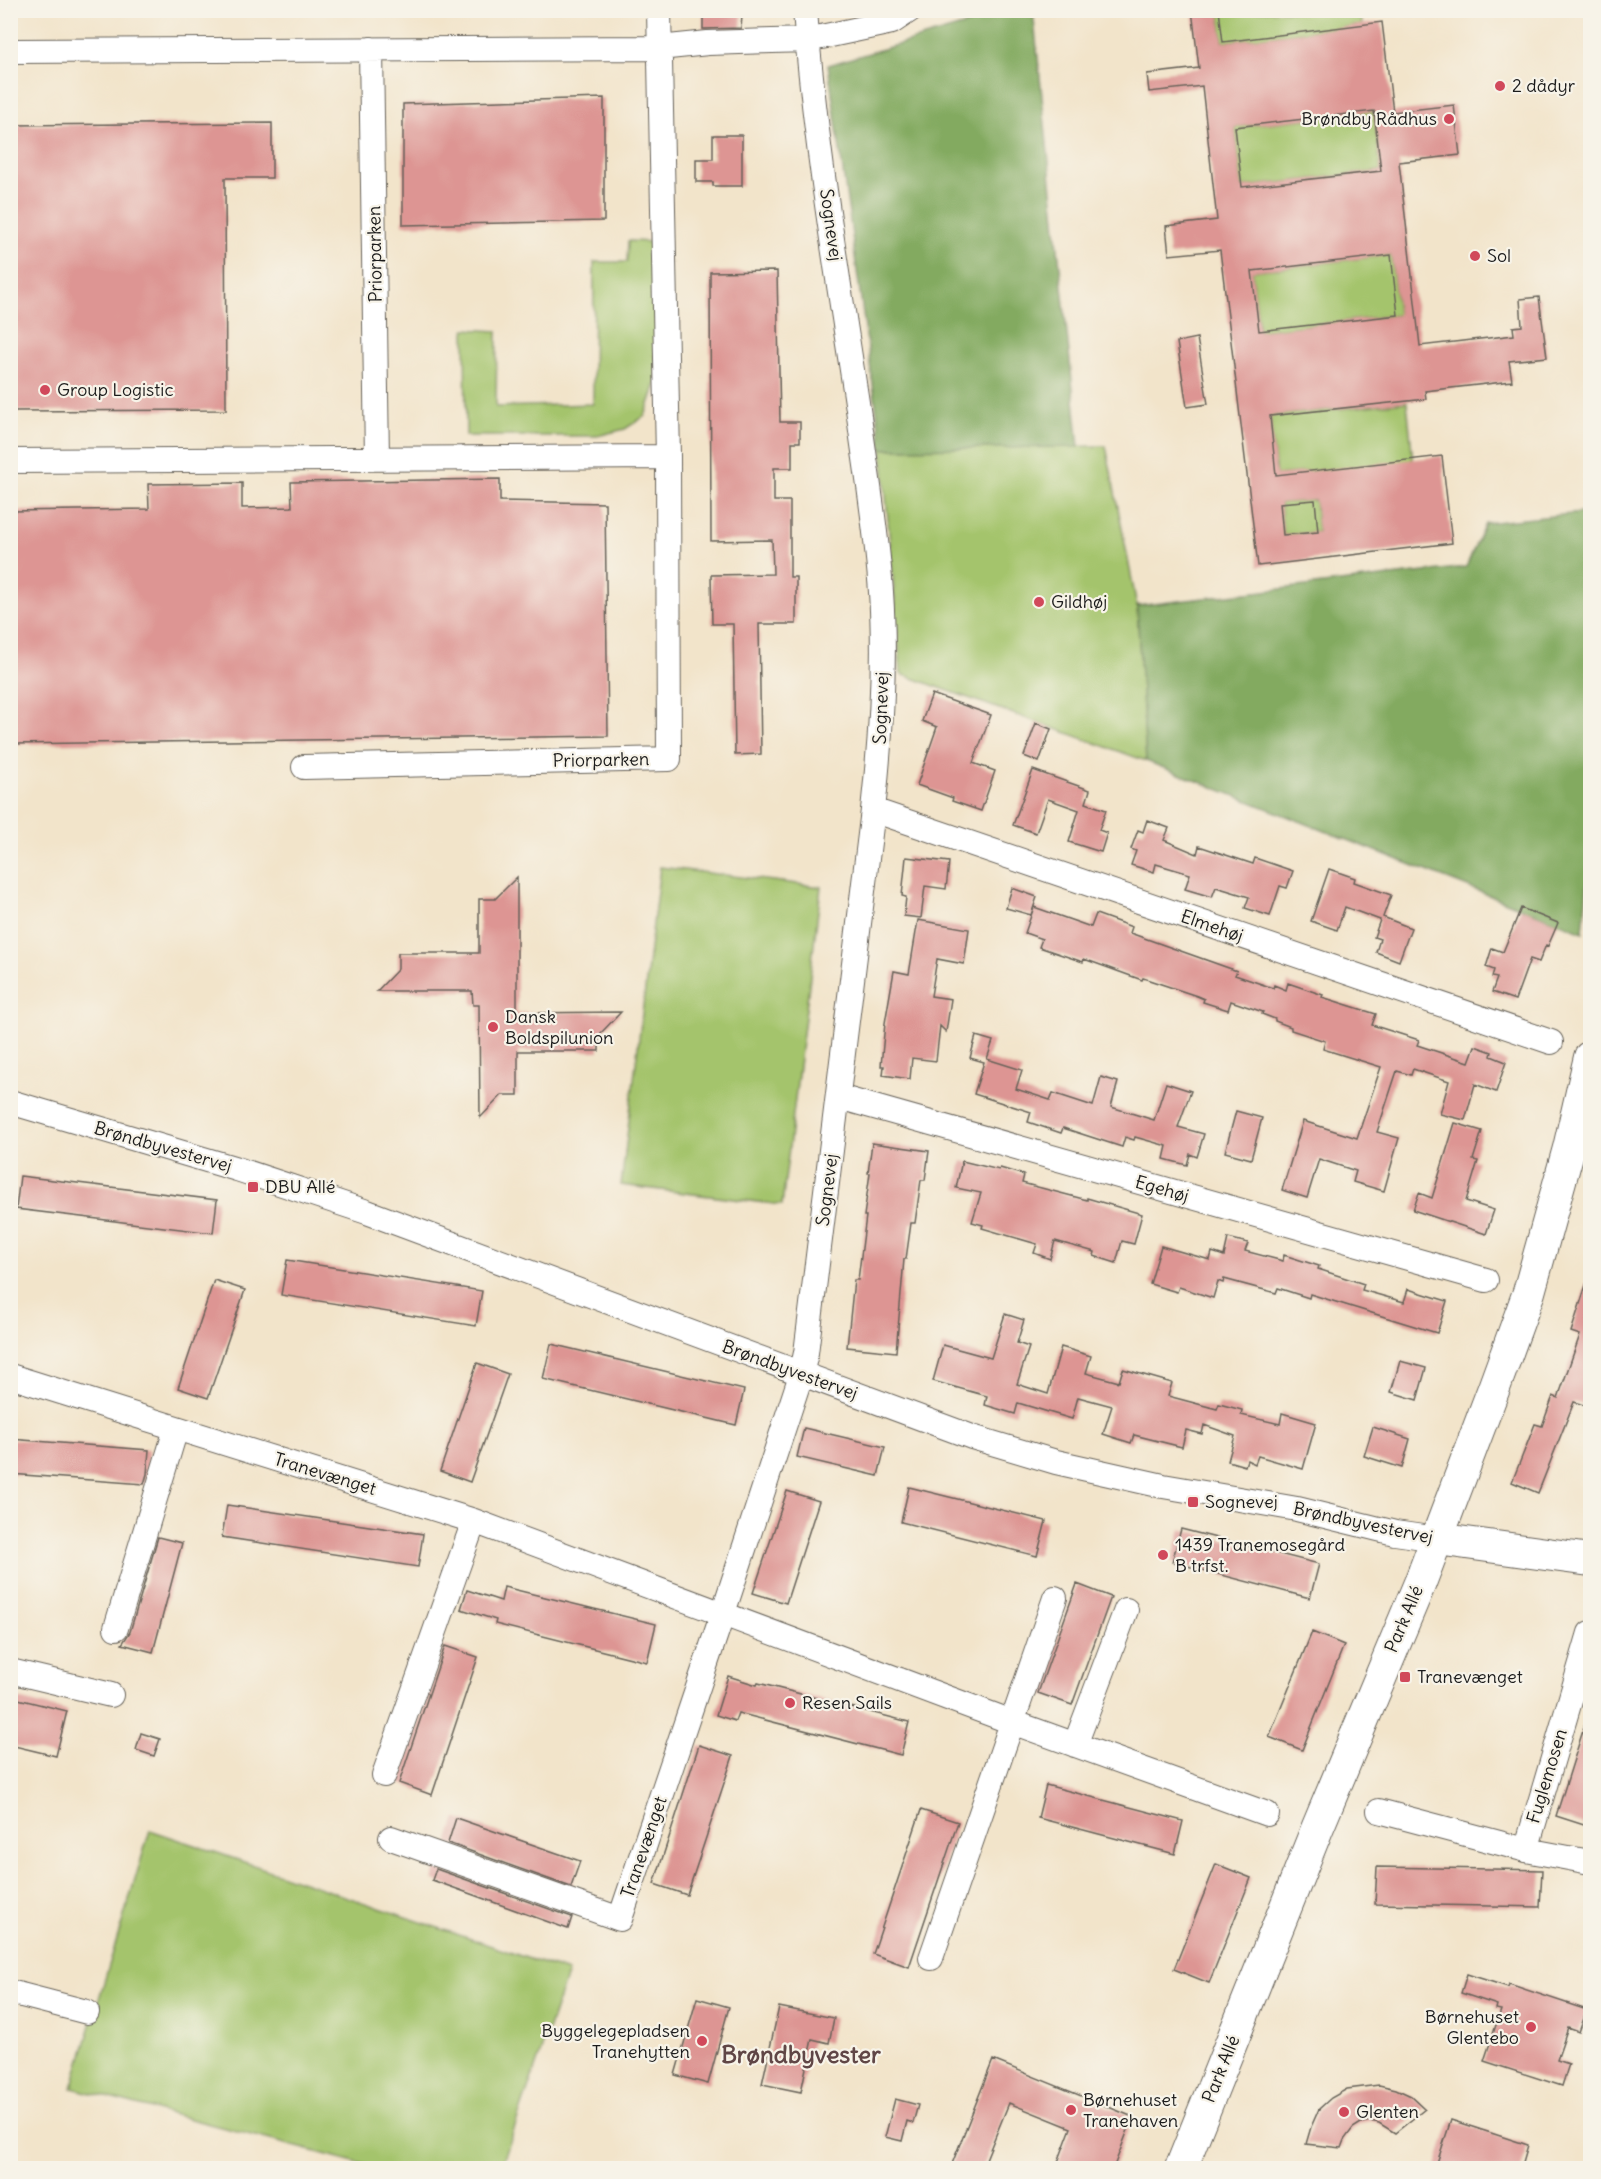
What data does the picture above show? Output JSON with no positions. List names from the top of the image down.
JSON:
{
  "streets": {
    "street": [
      "Sognevej",
      "Priorparken",
      "Elmehøj",
      "Brøndbyvestervej",
      "Egehøj",
      "Tranevænget",
      "Park Allé",
      "Fuglemosen"
    ]
  },
  "crossings": [
    ["Sognevej", "Elmehøj"],
    ["Sognevej", "Brøndbyvestervej"],
    ["Sognevej", "Egehøj"],
    ["Sognevej", "Tranevænget"],
    ["Brøndbyvestervej", "Tranevænget"],
    ["Brøndbyvestervej", "Park Allé"]
  ],
  "districts": ["Brøndbyvester"],
  "places": {
    "other": [
      "2 dådyr",
      "Brøndby Rådhus",
      "Sol",
      "Group Logistic",
      "Gildhøj",
      "Dansk Boldspilunion",
      "1439 Tranemosegård B trfst.",
      "Resen Sails",
      "Børnehuset Glentebo",
      "Byggelegepladsen Tranehytten",
      "Børnehuset Tranehaven",
      "Glenten"
    ],
    "transit": ["DBU Allé", "Sognevej", "Tranevænget"]
  }
}
